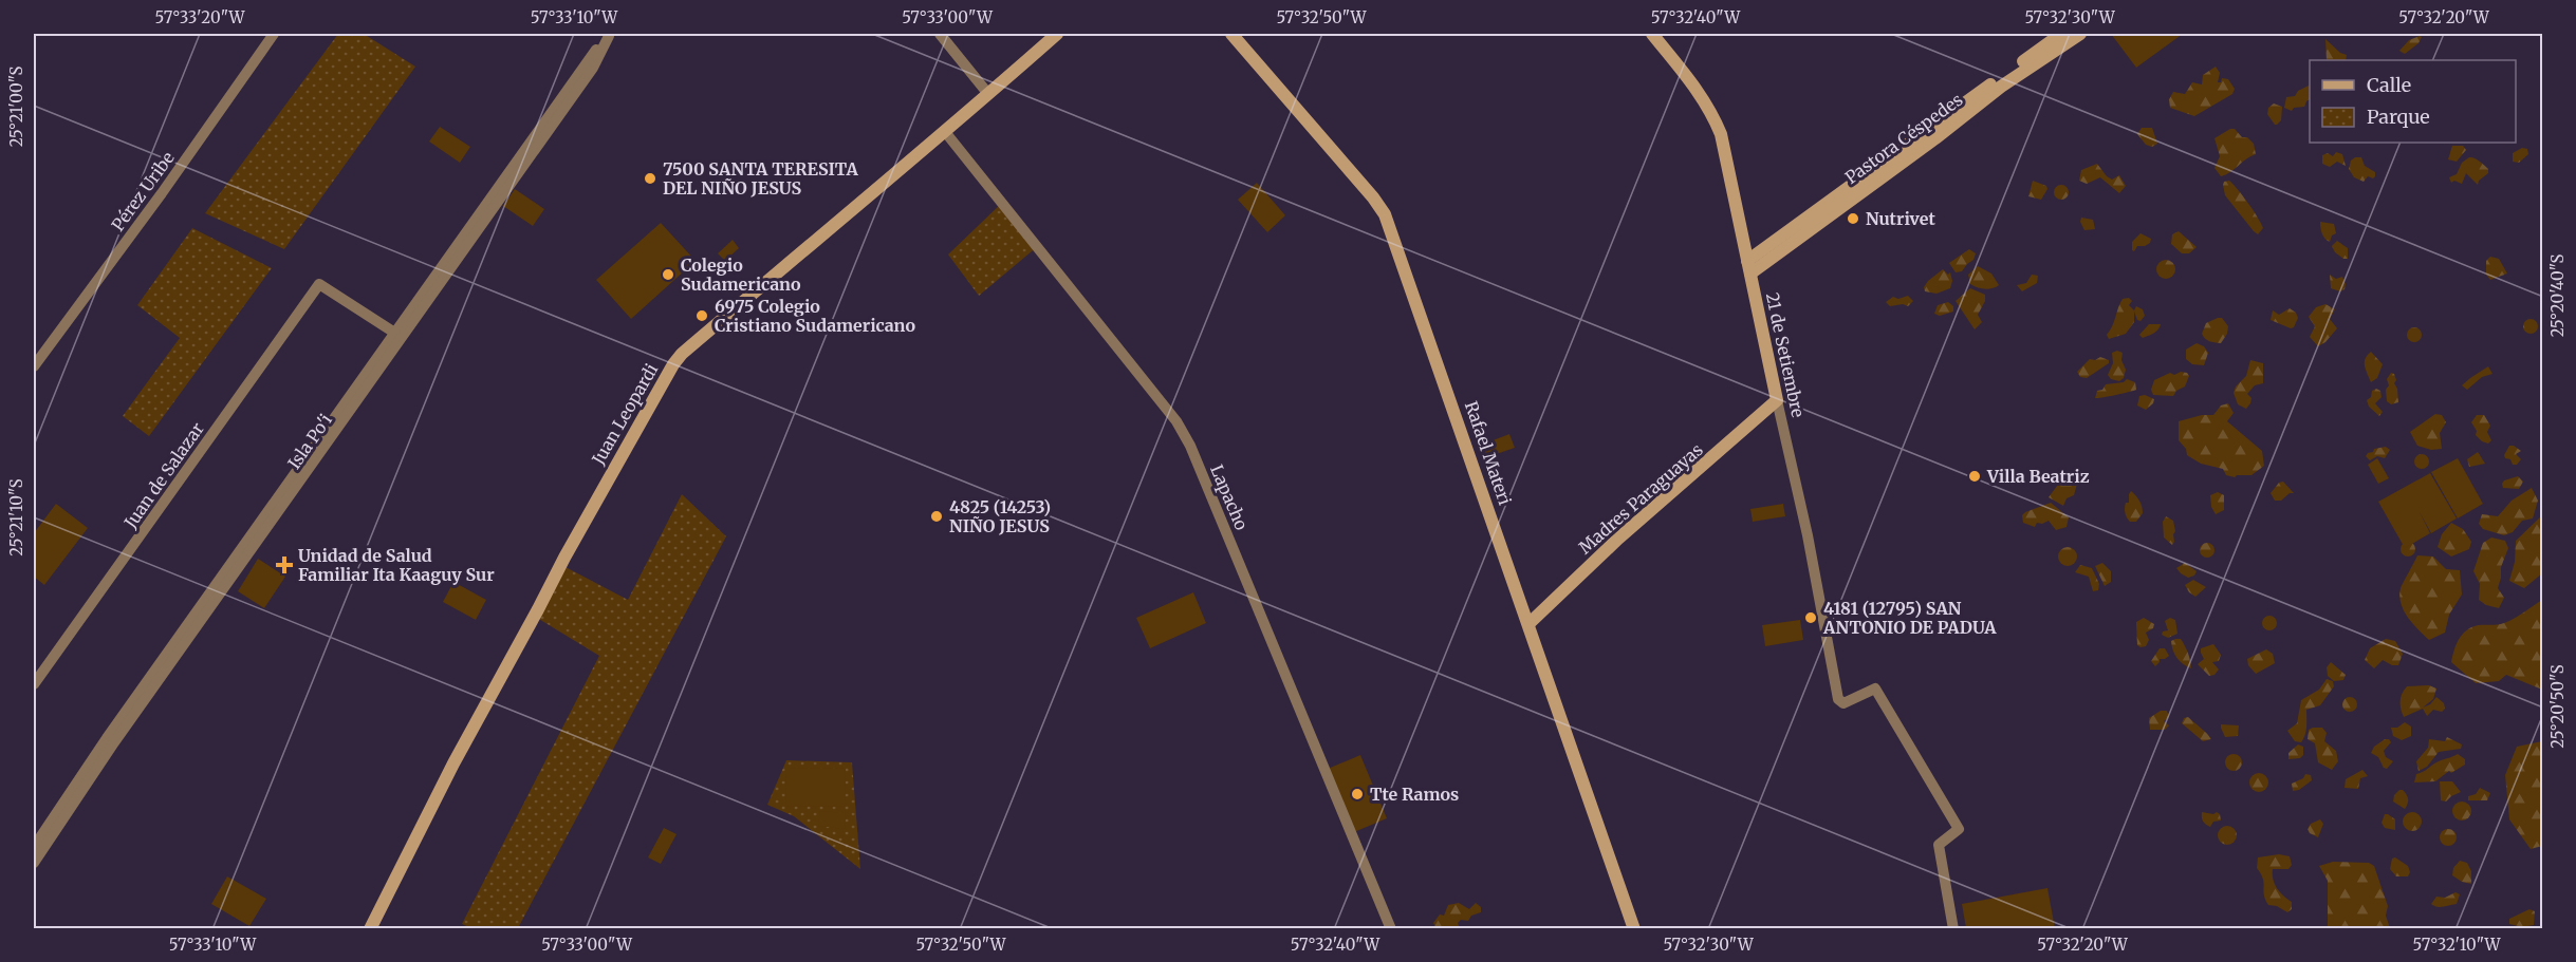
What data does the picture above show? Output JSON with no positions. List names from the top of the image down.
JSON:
{
  "streets": {
    "main road": [
      "Pastora Céspedes",
      "21 de Setiembre",
      "Juan Leopardi",
      "Rafael Materi",
      "Madres Paraguayas"
    ],
    "street": [
      "Pérez Uribe",
      "Isla Po'i",
      "Juan de Salazar",
      "Lapacho"
    ]
  },
  "crossings": [
    ["Pastora Céspedes", "21 de Setiembre"],
    ["21 de Setiembre", "Madres Paraguayas"],
    ["Juan Leopardi", "Lapacho"],
    ["Isla Po'i", "Juan de Salazar"],
    ["Rafael Materi", "Madres Paraguayas"]
  ],
  "places": {
    "other": [
      "7500 SANTA TERESITA DEL NIÑO JESUS",
      "Nutrivet",
      "Colegio Sudamericano",
      "6975 Colegio Cristiano Sudamericano",
      "Villa Beatriz",
      "4825 (14253) NIÑO JESUS",
      "4181 (12795) SAN ANTONIO DE PADUA",
      "Tte Ramos"
    ],
    "health": ["Unidad de Salud Familiar Ita Kaaguy Sur"]
  },
  "legend": ["Calle", "Parque"],
  "coordinates": [
    "57°33'20\"W",
    "57°33'10\"W",
    "57°33'00\"W",
    "57°32'50\"W",
    "57°32'40\"W",
    "57°32'30\"W",
    "57°32'20\"W",
    "25°21'00\"S",
    "25°20'40\"S",
    "25°21'10\"S",
    "25°20'50\"S",
    "57°32'10\"W"
  ]
}
